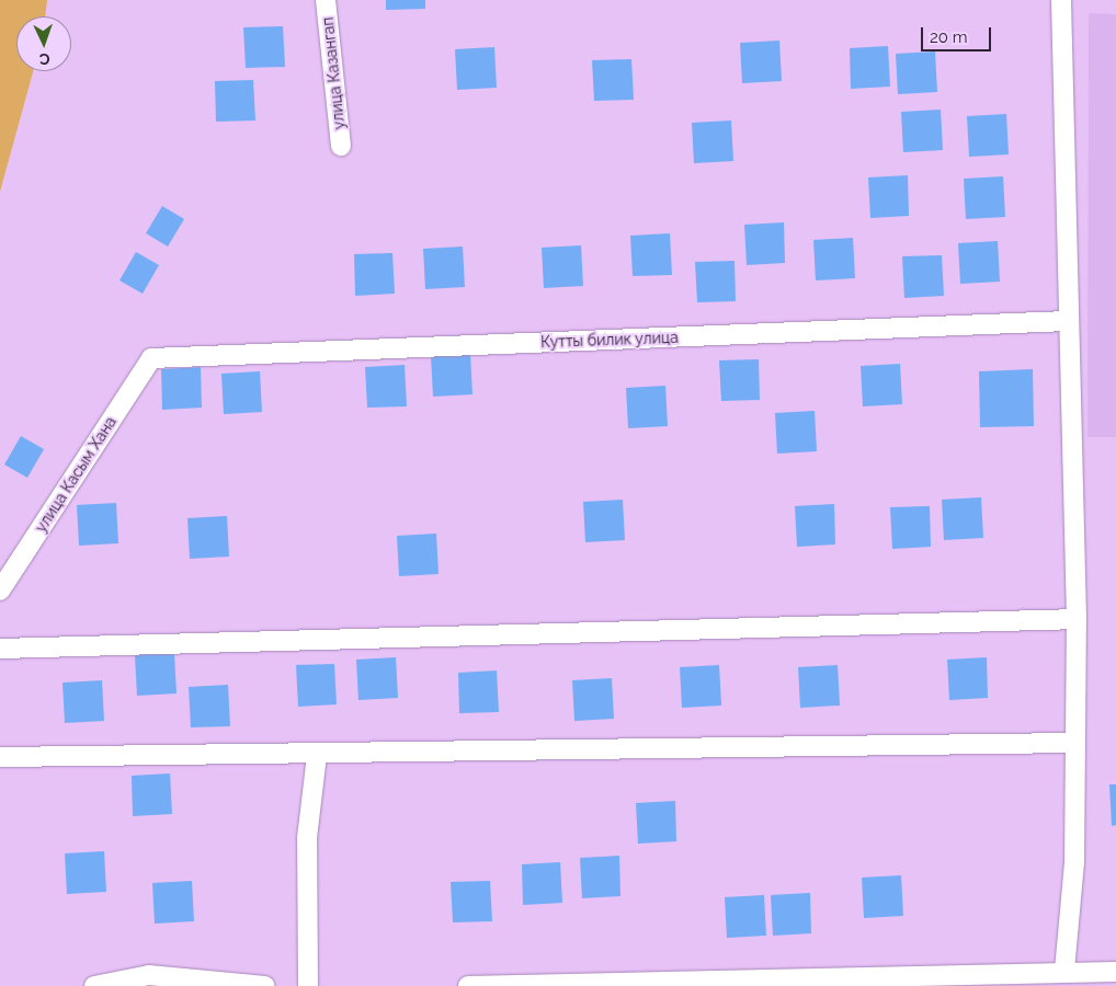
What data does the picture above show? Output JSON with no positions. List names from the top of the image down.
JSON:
{
  "streets": {
    "street": ["улица Казангап", "Кутты билик улица", "улица Касым Хана"]
  },
  "crossings": [
    ["Кутты билик улица", "улица Касым Хана"]
  ],
  "scale_bar": "20 m",
  "north": "bottom"
}
